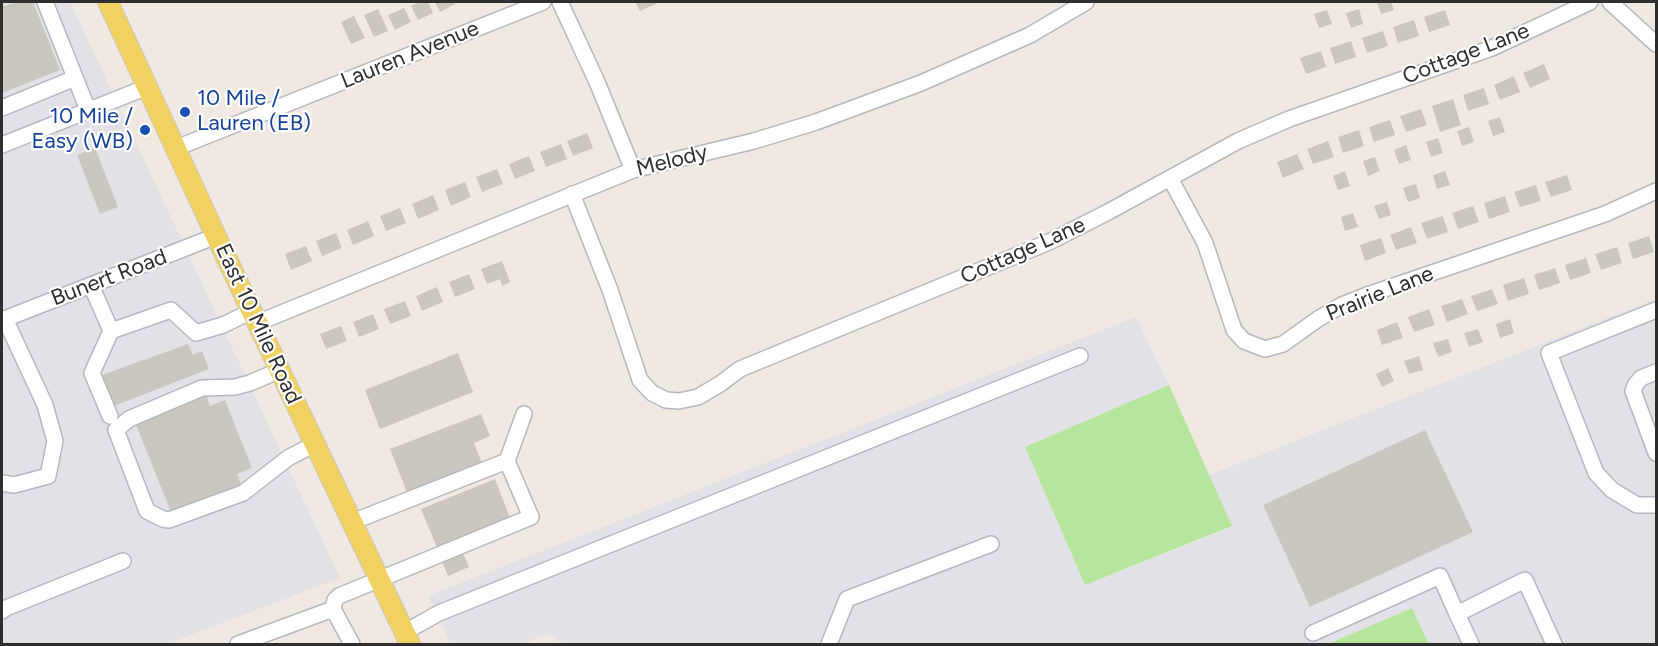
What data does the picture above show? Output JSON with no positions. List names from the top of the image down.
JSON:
{
  "streets": {
    "main road": ["East 10 Mile Road"],
    "street": [
      "Cottage Lane",
      "Lauren Avenue",
      "Melody",
      "Bunert Road",
      "Prairie Lane"
    ]
  },
  "crossings": [
    ["Cottage Lane", "Melody"],
    ["Cottage Lane", "Prairie Lane"],
    ["Lauren Avenue", "East 10 Mile Road"],
    ["Melody", "East 10 Mile Road"],
    ["Bunert Road", "East 10 Mile Road"]
  ],
  "places": ["10 Mile / Lauren (EB)", "10 Mile / Easy (WB)"]
}
